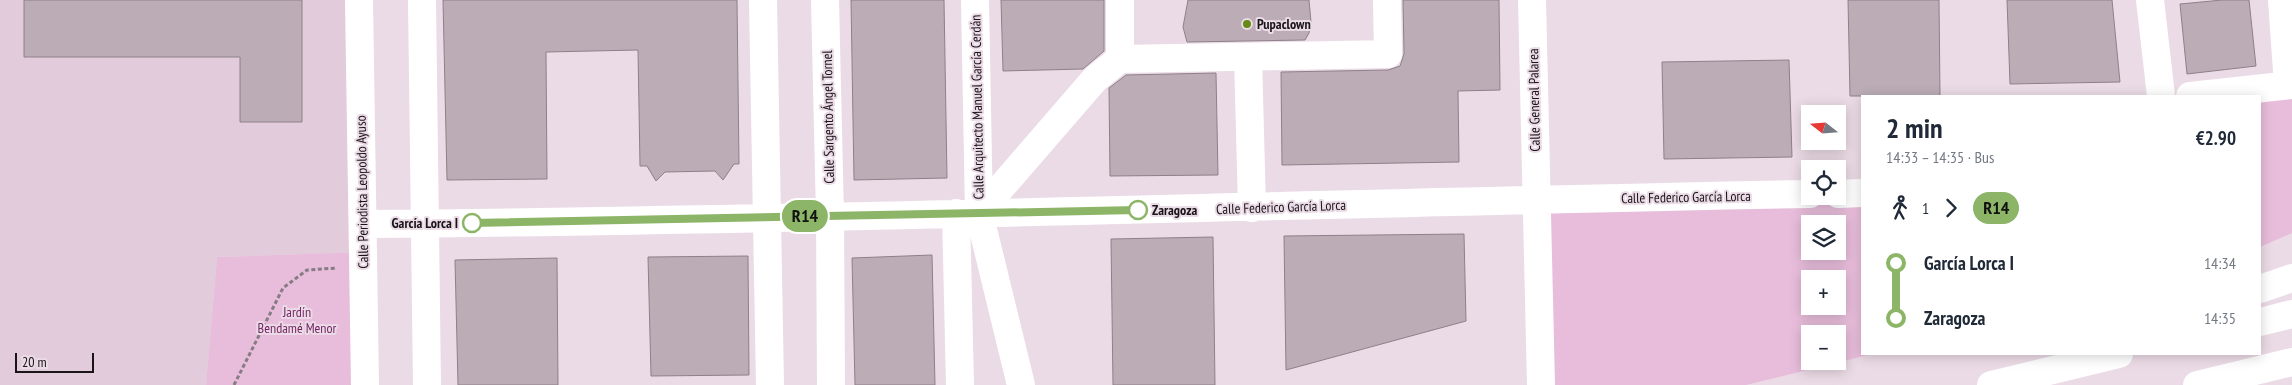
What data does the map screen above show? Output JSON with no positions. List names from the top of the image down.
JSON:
{
  "streets": {
    "main road": [
      "Calle General Palarea",
      "Calle Arquitecto Manuel García Cerdán",
      "Calle Sargento Ángel Tornel",
      "Calle Periodista Leopoldo Ayuso",
      "Calle Federico García Lorca"
    ]
  },
  "crossings": [
    ["Calle General Palarea", "Calle Federico García Lorca"],
    ["Calle Arquitecto Manuel García Cerdán", "Calle Federico García Lorca"],
    ["Calle Sargento Ángel Tornel", "Calle Federico García Lorca"],
    ["Calle Periodista Leopoldo Ayuso", "Calle Federico García Lorca"]
  ],
  "parks": ["Jardín Bendamé Menor"],
  "places": ["Pupaclown", "Zaragoza", "García Lorca I"],
  "lines": ["bus line R14"],
  "scale_bar": "20 m",
  "north": "left",
  "page": {
    "on_map": "R14",
    "heading": ["2 min", "14:33 – 14:35 · Bus", "€2.90"],
    "map_buttons": ["+", "−"],
    "legs": ["1", "R14"],
    "list": [
      {
        "name": "García Lorca I",
        "value": "14:34"
      },
      {
        "name": "Zaragoza",
        "value": "14:35"
      }
    ],
    "scale": "20 m"
  }
}
